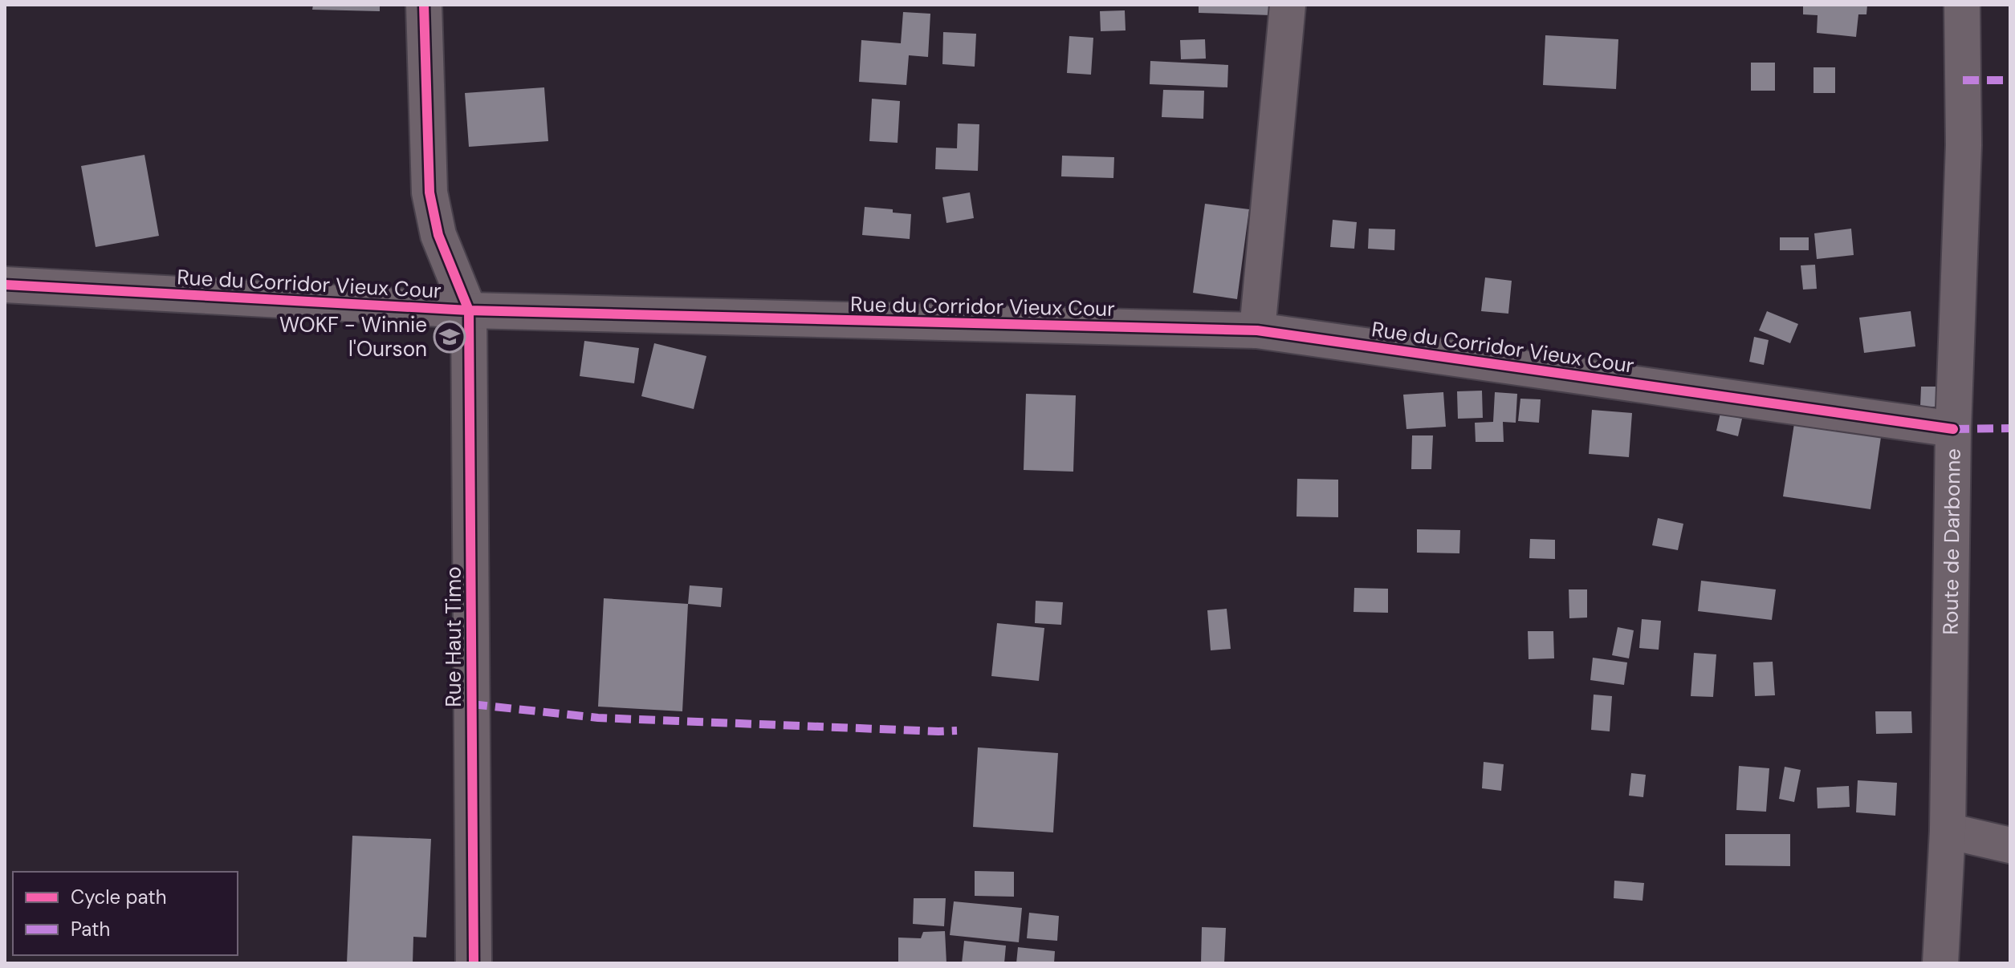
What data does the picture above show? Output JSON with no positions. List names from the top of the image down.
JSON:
{
  "streets": {
    "street": ["Rue du Corridor Vieux Cour", "Route de Darbonne", "Rue Haut Timo"]
  },
  "crossings": [
    ["Rue du Corridor Vieux Cour", "Route de Darbonne"],
    ["Rue du Corridor Vieux Cour", "Rue Haut Timo"]
  ],
  "places": {
    "school or university": ["WOKF - Winnie l'Ourson"]
  },
  "legend": ["Cycle path", "Path"]
}
